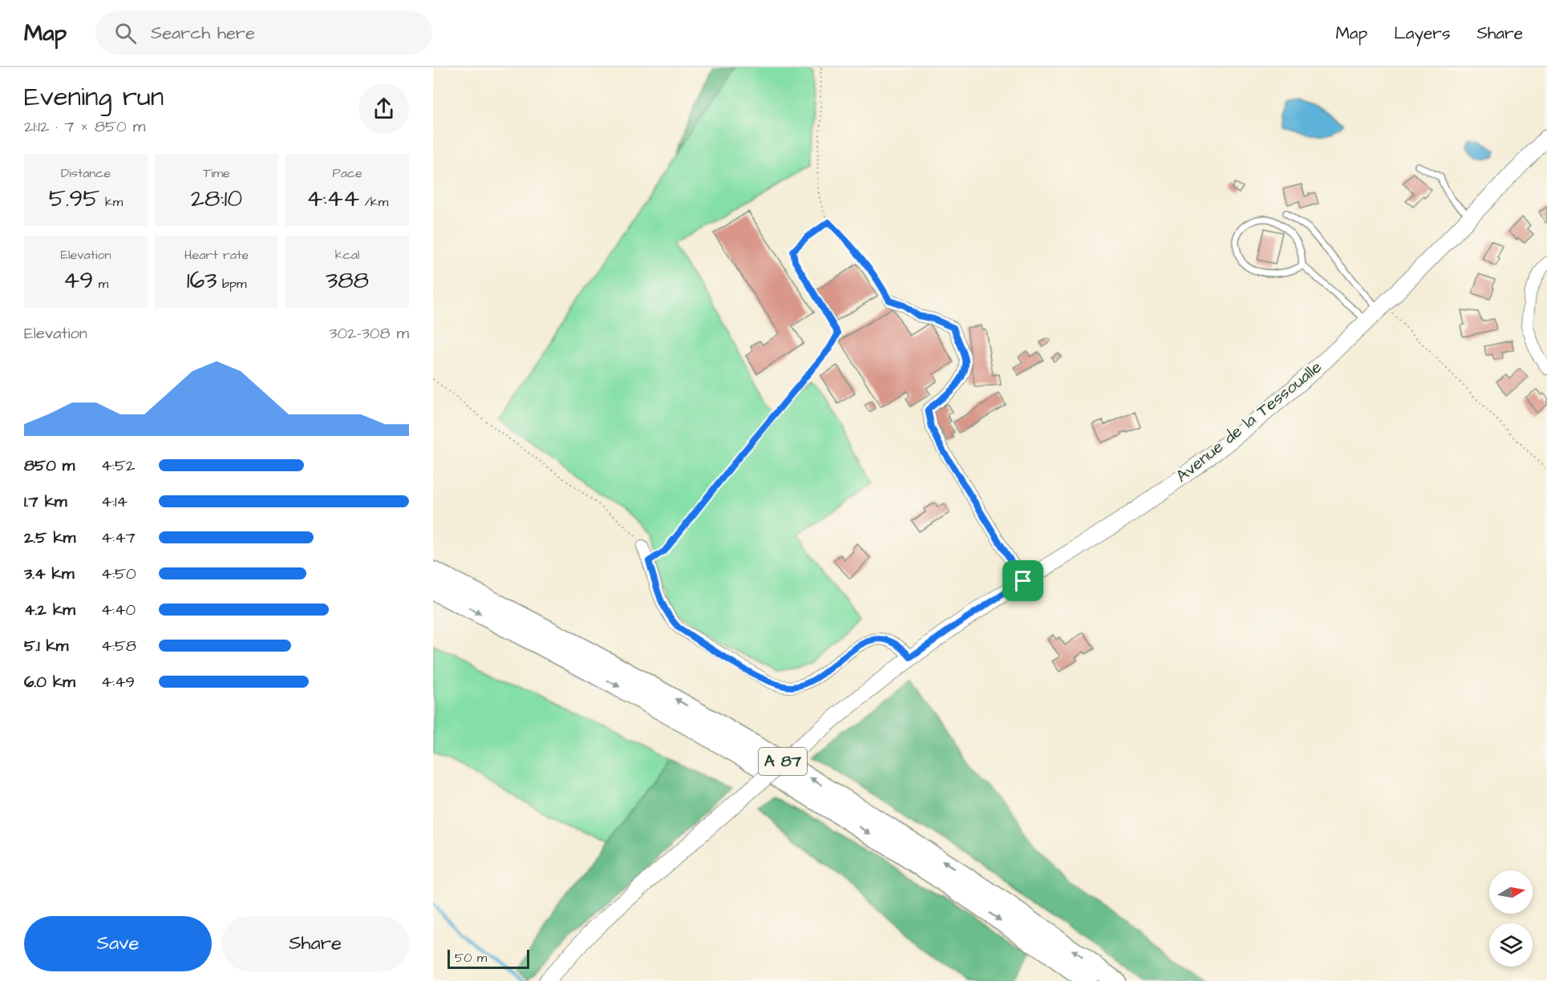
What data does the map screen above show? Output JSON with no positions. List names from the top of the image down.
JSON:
{
  "streets": {
    "highway": ["A 87"],
    "main road": ["Avenue de la Tessoualle"]
  },
  "scale_bar": "50 m",
  "north": "right",
  "page": {
    "header": "Map",
    "search": "Search here",
    "nav": ["Map", "Layers", "Share"],
    "heading": ["Evening run", "21:12 · 7 × 850 m"],
    "stats": [
      ["Distance", "5.95 km"],
      ["Time", "28:10"],
      ["Pace", "4:44 /km"],
      ["Elevation", "49 m"],
      ["Heart rate", "163 bpm"],
      ["kcal", "388"]
    ],
    "chart": ["Elevation", "302–308 m"],
    "list": [
      {
        "name": "850 m",
        "note": "4:52"
      },
      {
        "name": "1.7 km",
        "note": "4:14"
      },
      {
        "name": "2.5 km",
        "note": "4:47"
      },
      {
        "name": "3.4 km",
        "note": "4:50"
      },
      {
        "name": "4.2 km",
        "note": "4:40"
      },
      {
        "name": "5.1 km",
        "note": "4:58"
      },
      {
        "name": "6.0 km",
        "note": "4:49"
      }
    ],
    "buttons": ["Save", "Share"],
    "scale": "50 m"
  }
}
